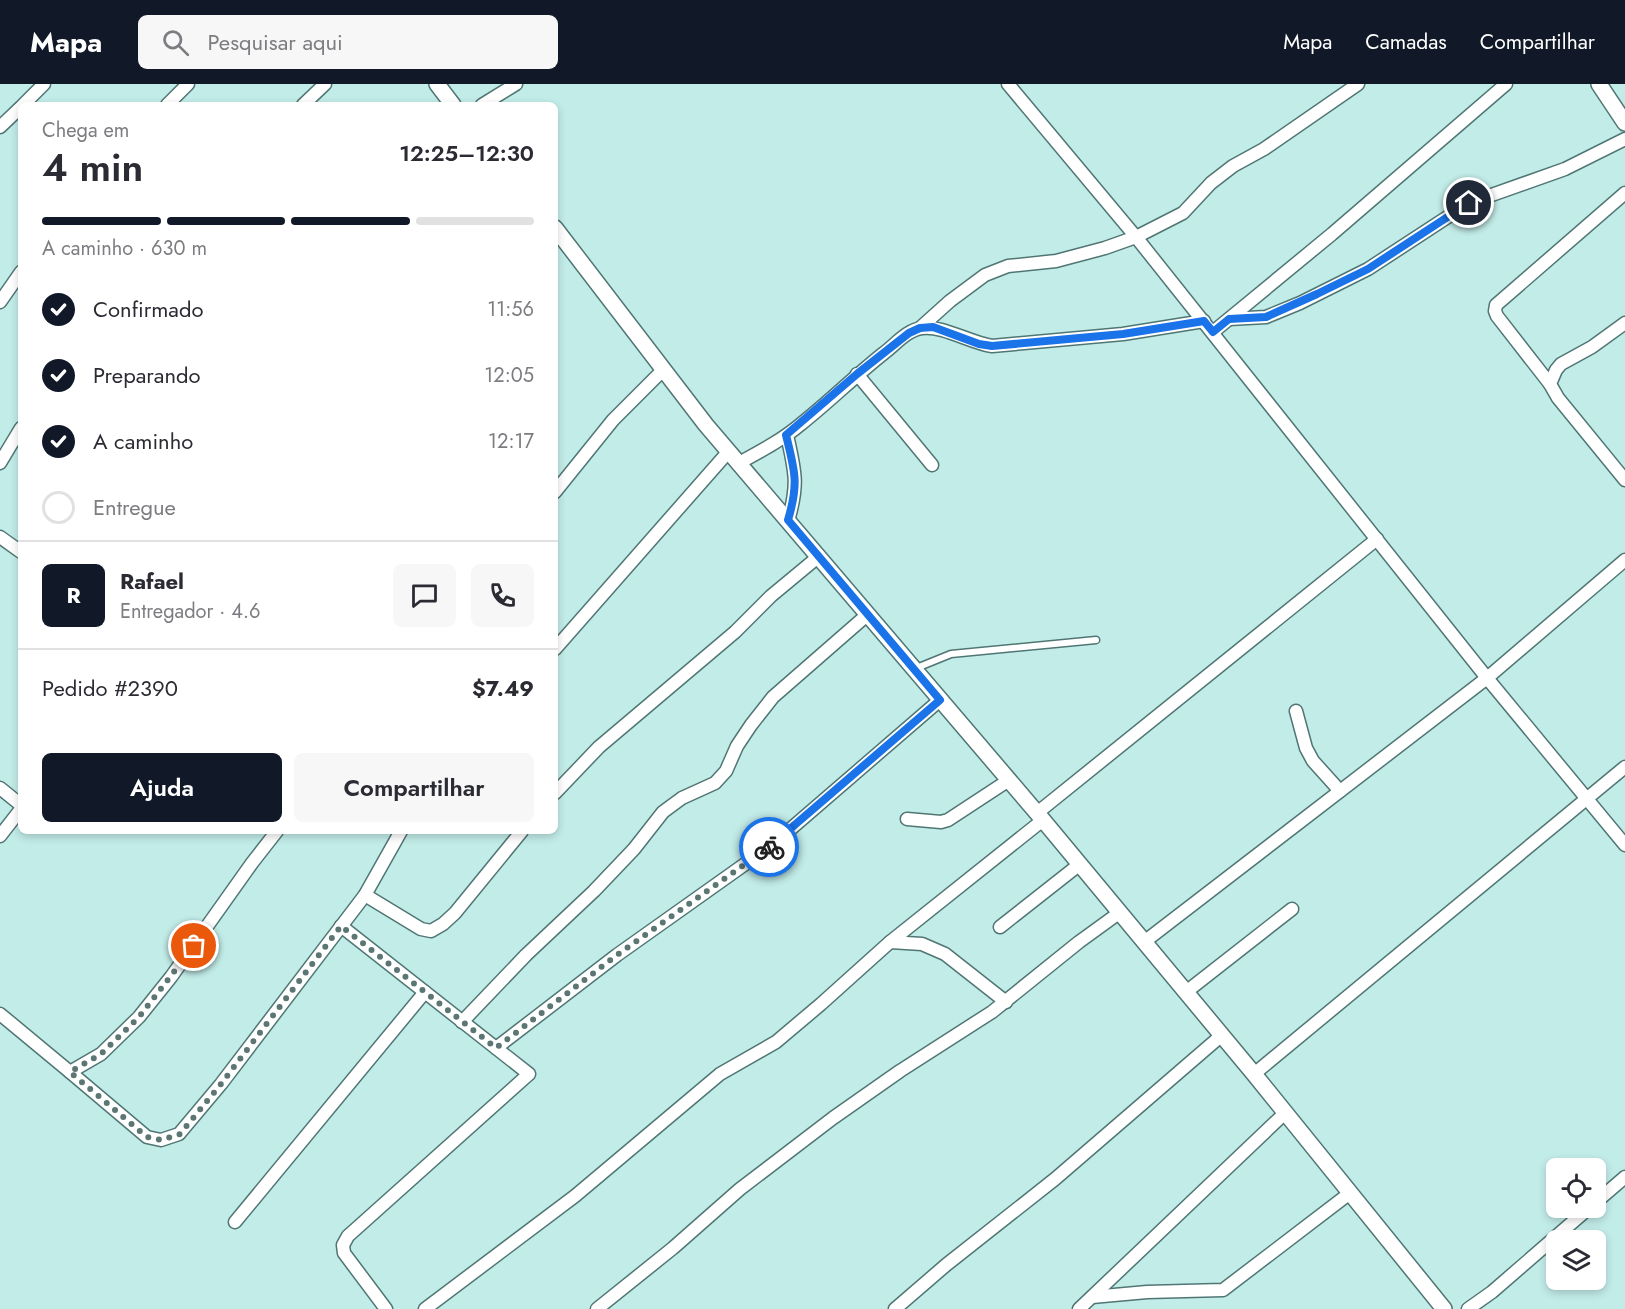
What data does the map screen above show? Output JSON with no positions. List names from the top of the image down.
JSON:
{
  "page": {
    "header": "Mapa",
    "search": "Pesquisar aqui",
    "nav": ["Mapa", "Camadas", "Compartilhar"],
    "heading": ["4 min", "Chega em", "12:25–12:30"],
    "panel": [
      "Rafael",
      "Entregador · 4.6",
      "Pedido #2390",
      "$7.49"
    ],
    "bar": "A caminho · 630 m",
    "list": [
      ["Confirmado", "11:56"],
      ["Preparando", "12:05"],
      ["A caminho", "12:17"],
      "Entregue"
    ],
    "round": "R",
    "buttons": ["Ajuda", "Compartilhar"]
  }
}
